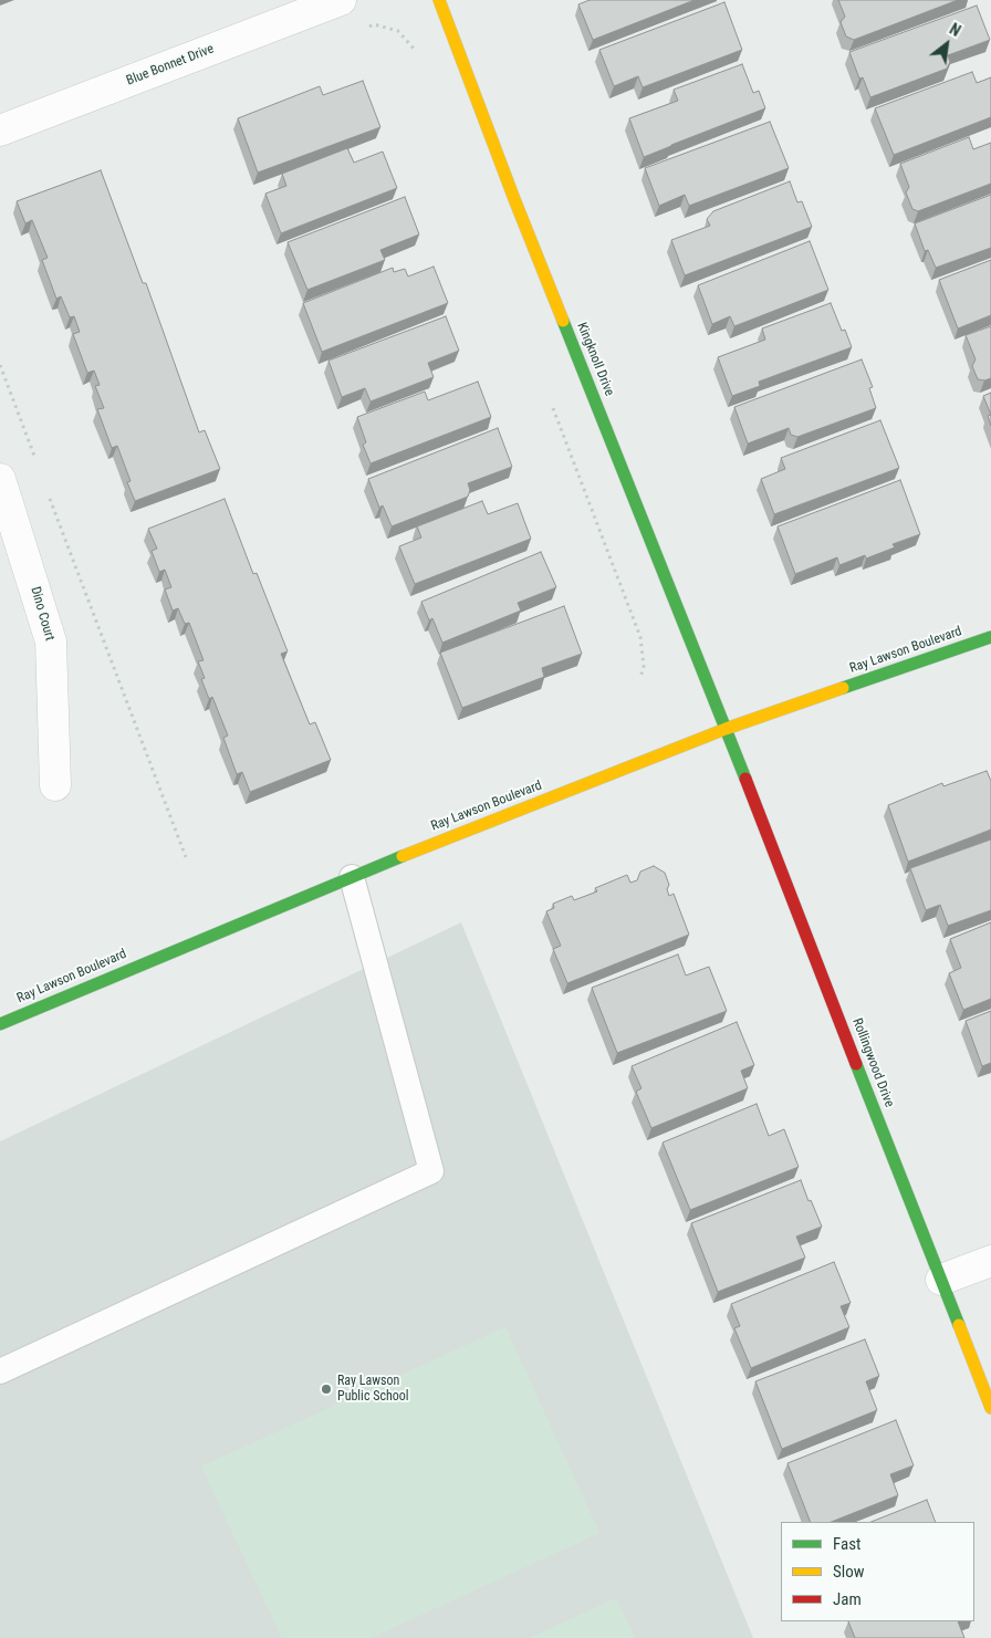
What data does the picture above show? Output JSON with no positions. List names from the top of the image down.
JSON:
{
  "streets": {
    "street": [
      "Blue Bonnet Drive",
      "Kingknoll Drive",
      "Dino Court",
      "Ray Lawson Boulevard",
      "Rollingwood Drive"
    ]
  },
  "crossings": [
    ["Kingknoll Drive", "Ray Lawson Boulevard"],
    ["Kingknoll Drive", "Rollingwood Drive"],
    ["Ray Lawson Boulevard", "Rollingwood Drive"]
  ],
  "places": ["Ray Lawson Public School"],
  "legend": ["Fast", "Slow", "Jam"],
  "north": "top right"
}
